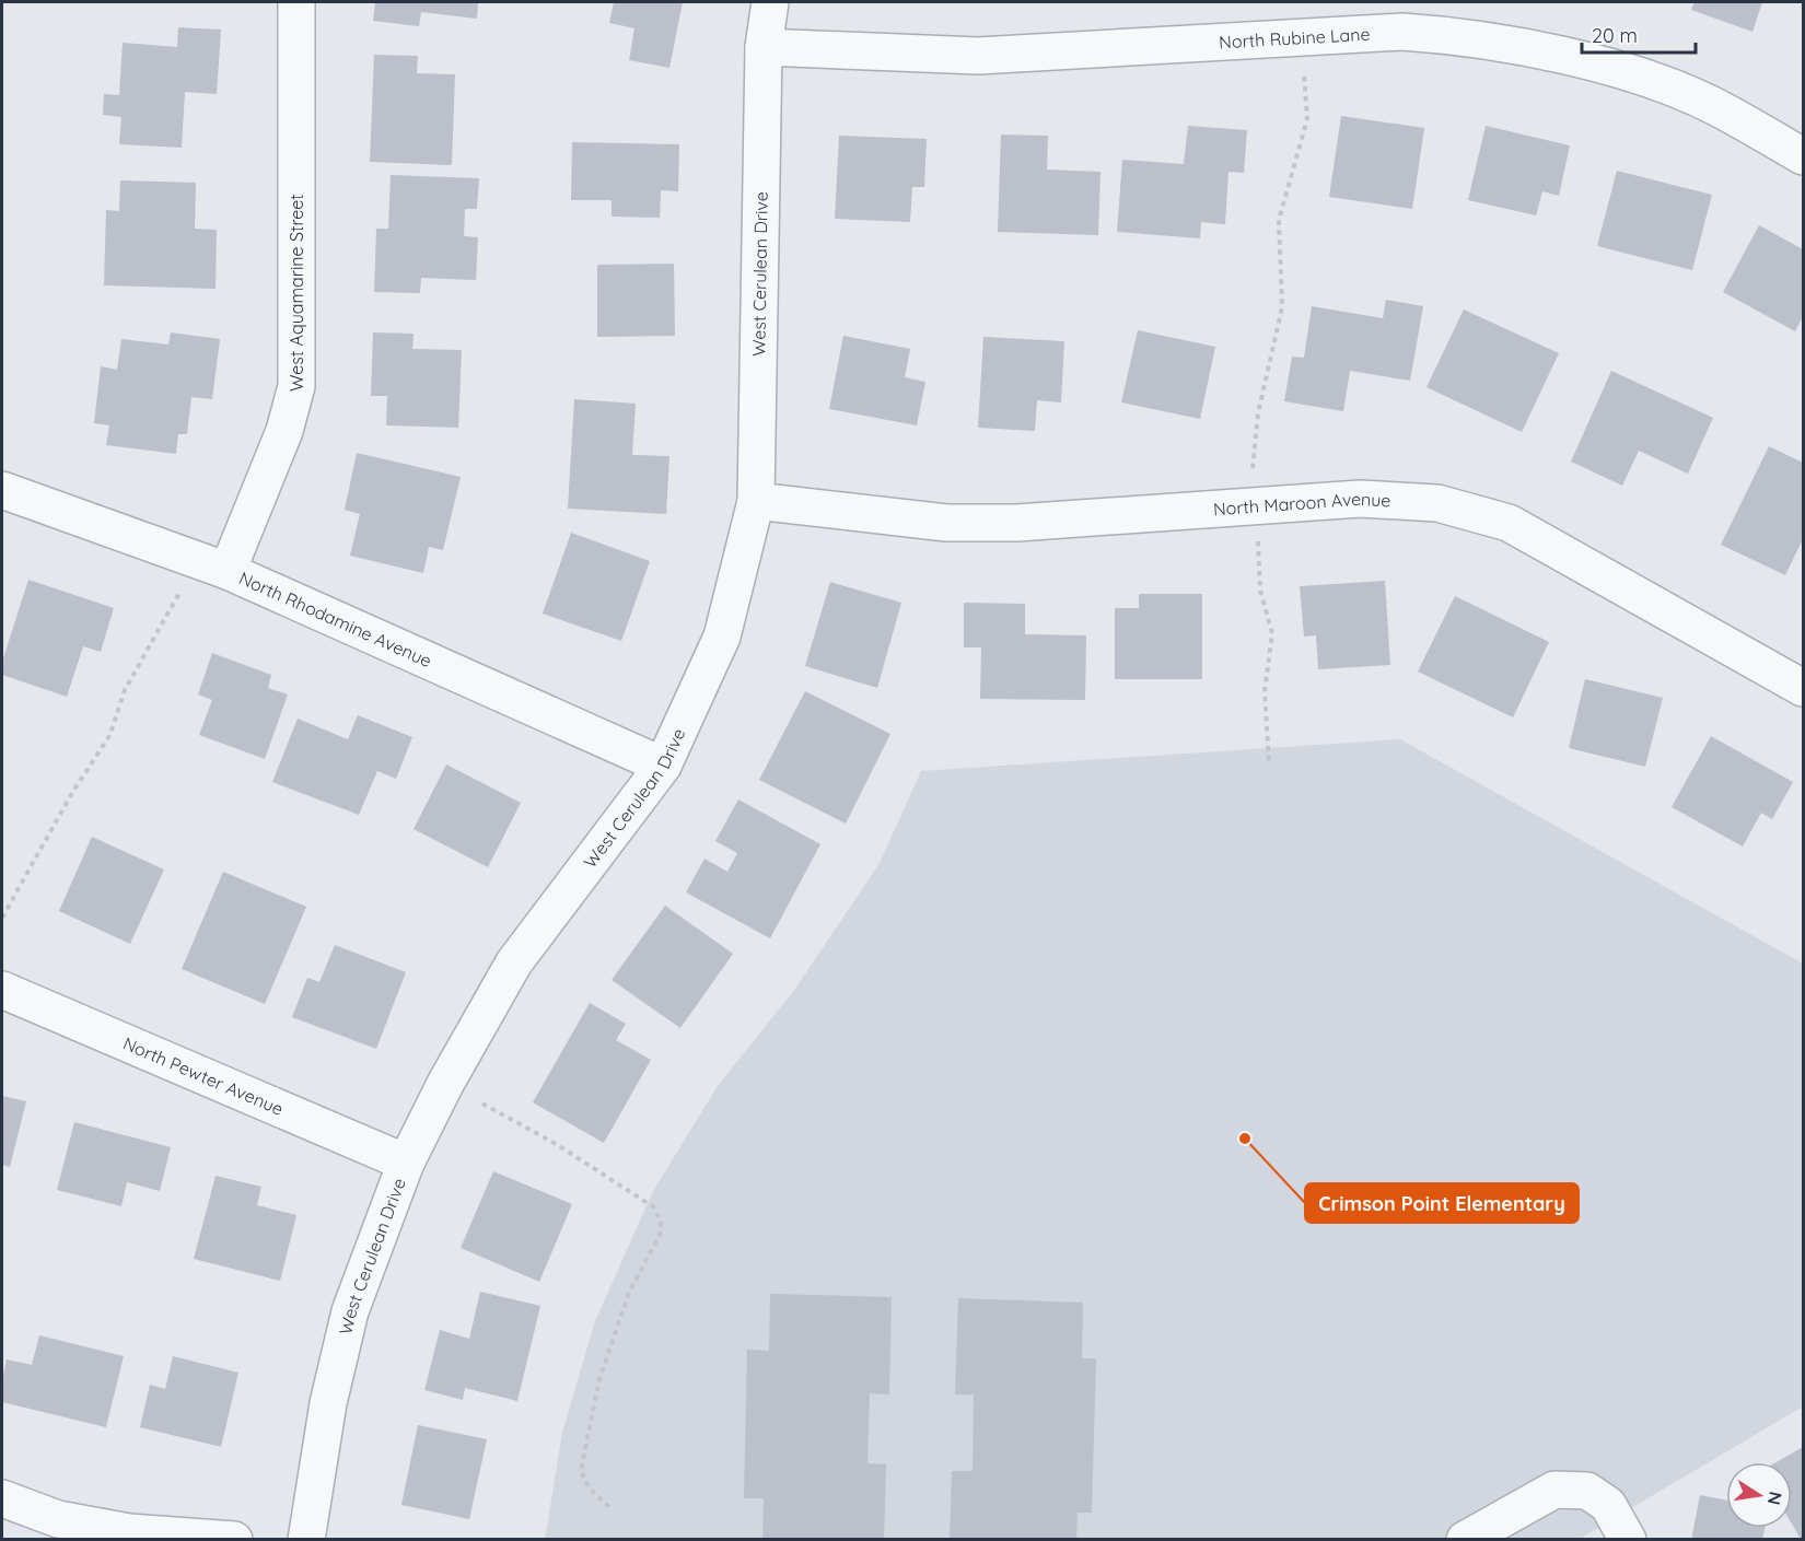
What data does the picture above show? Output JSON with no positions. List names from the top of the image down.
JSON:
{
  "streets": {
    "street": [
      "North Rubine Lane",
      "West Cerulean Drive",
      "West Aquamarine Street",
      "North Maroon Avenue",
      "North Rhodamine Avenue",
      "North Pewter Avenue"
    ]
  },
  "crossings": [
    ["North Rubine Lane", "West Cerulean Drive"],
    ["West Cerulean Drive", "North Maroon Avenue"],
    ["West Cerulean Drive", "North Rhodamine Avenue"],
    ["West Cerulean Drive", "North Pewter Avenue"],
    ["West Aquamarine Street", "North Rhodamine Avenue"]
  ],
  "places": ["Crimson Point Elementary"],
  "scale_bar": "20 m",
  "north": "right"
}
